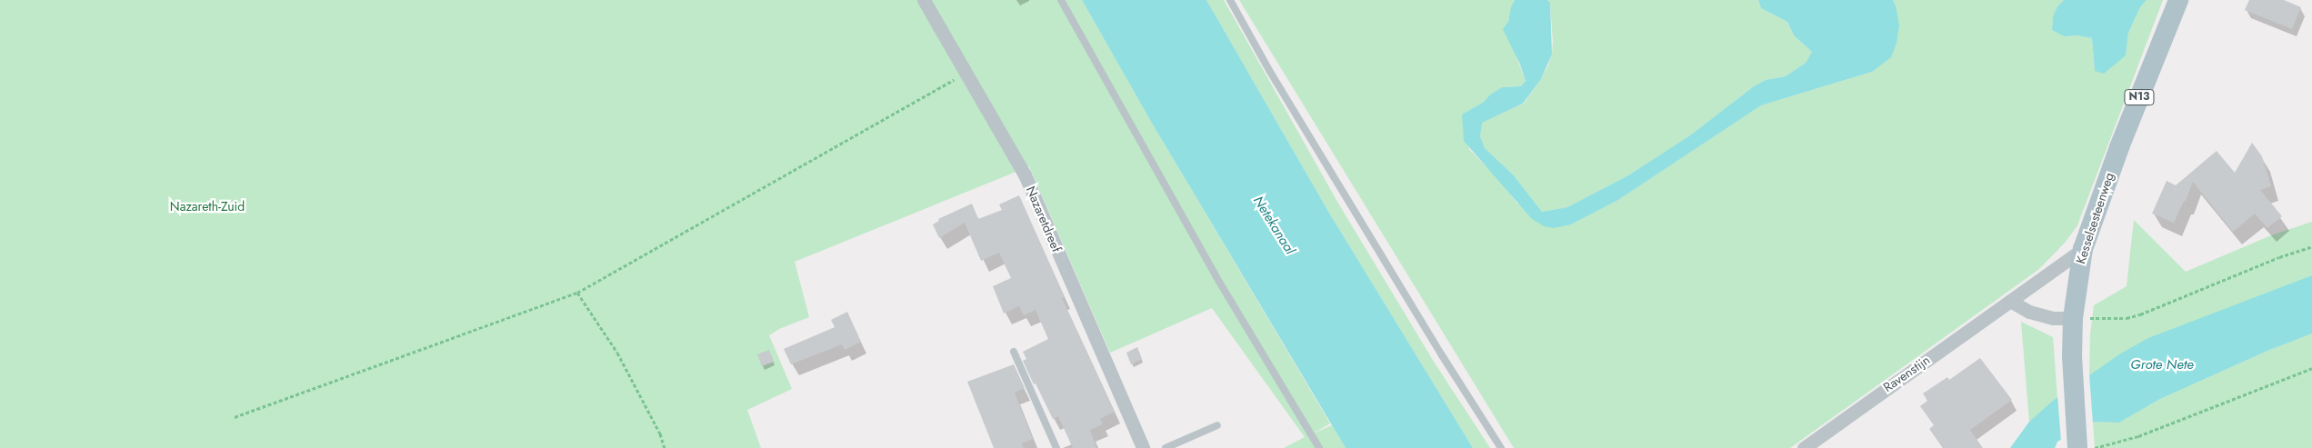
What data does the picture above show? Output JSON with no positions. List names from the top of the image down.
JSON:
{
  "streets": {
    "main road": ["N13", "Kesselsesteenweg"],
    "street": ["Nazaretdreef", "Ravenstijn"]
  },
  "crossings": [
    ["Kesselsesteenweg", "Ravenstijn"]
  ],
  "water": ["Netekanaal", "Grote Nete"],
  "parks": ["Nazareth-Zuid"]
}
